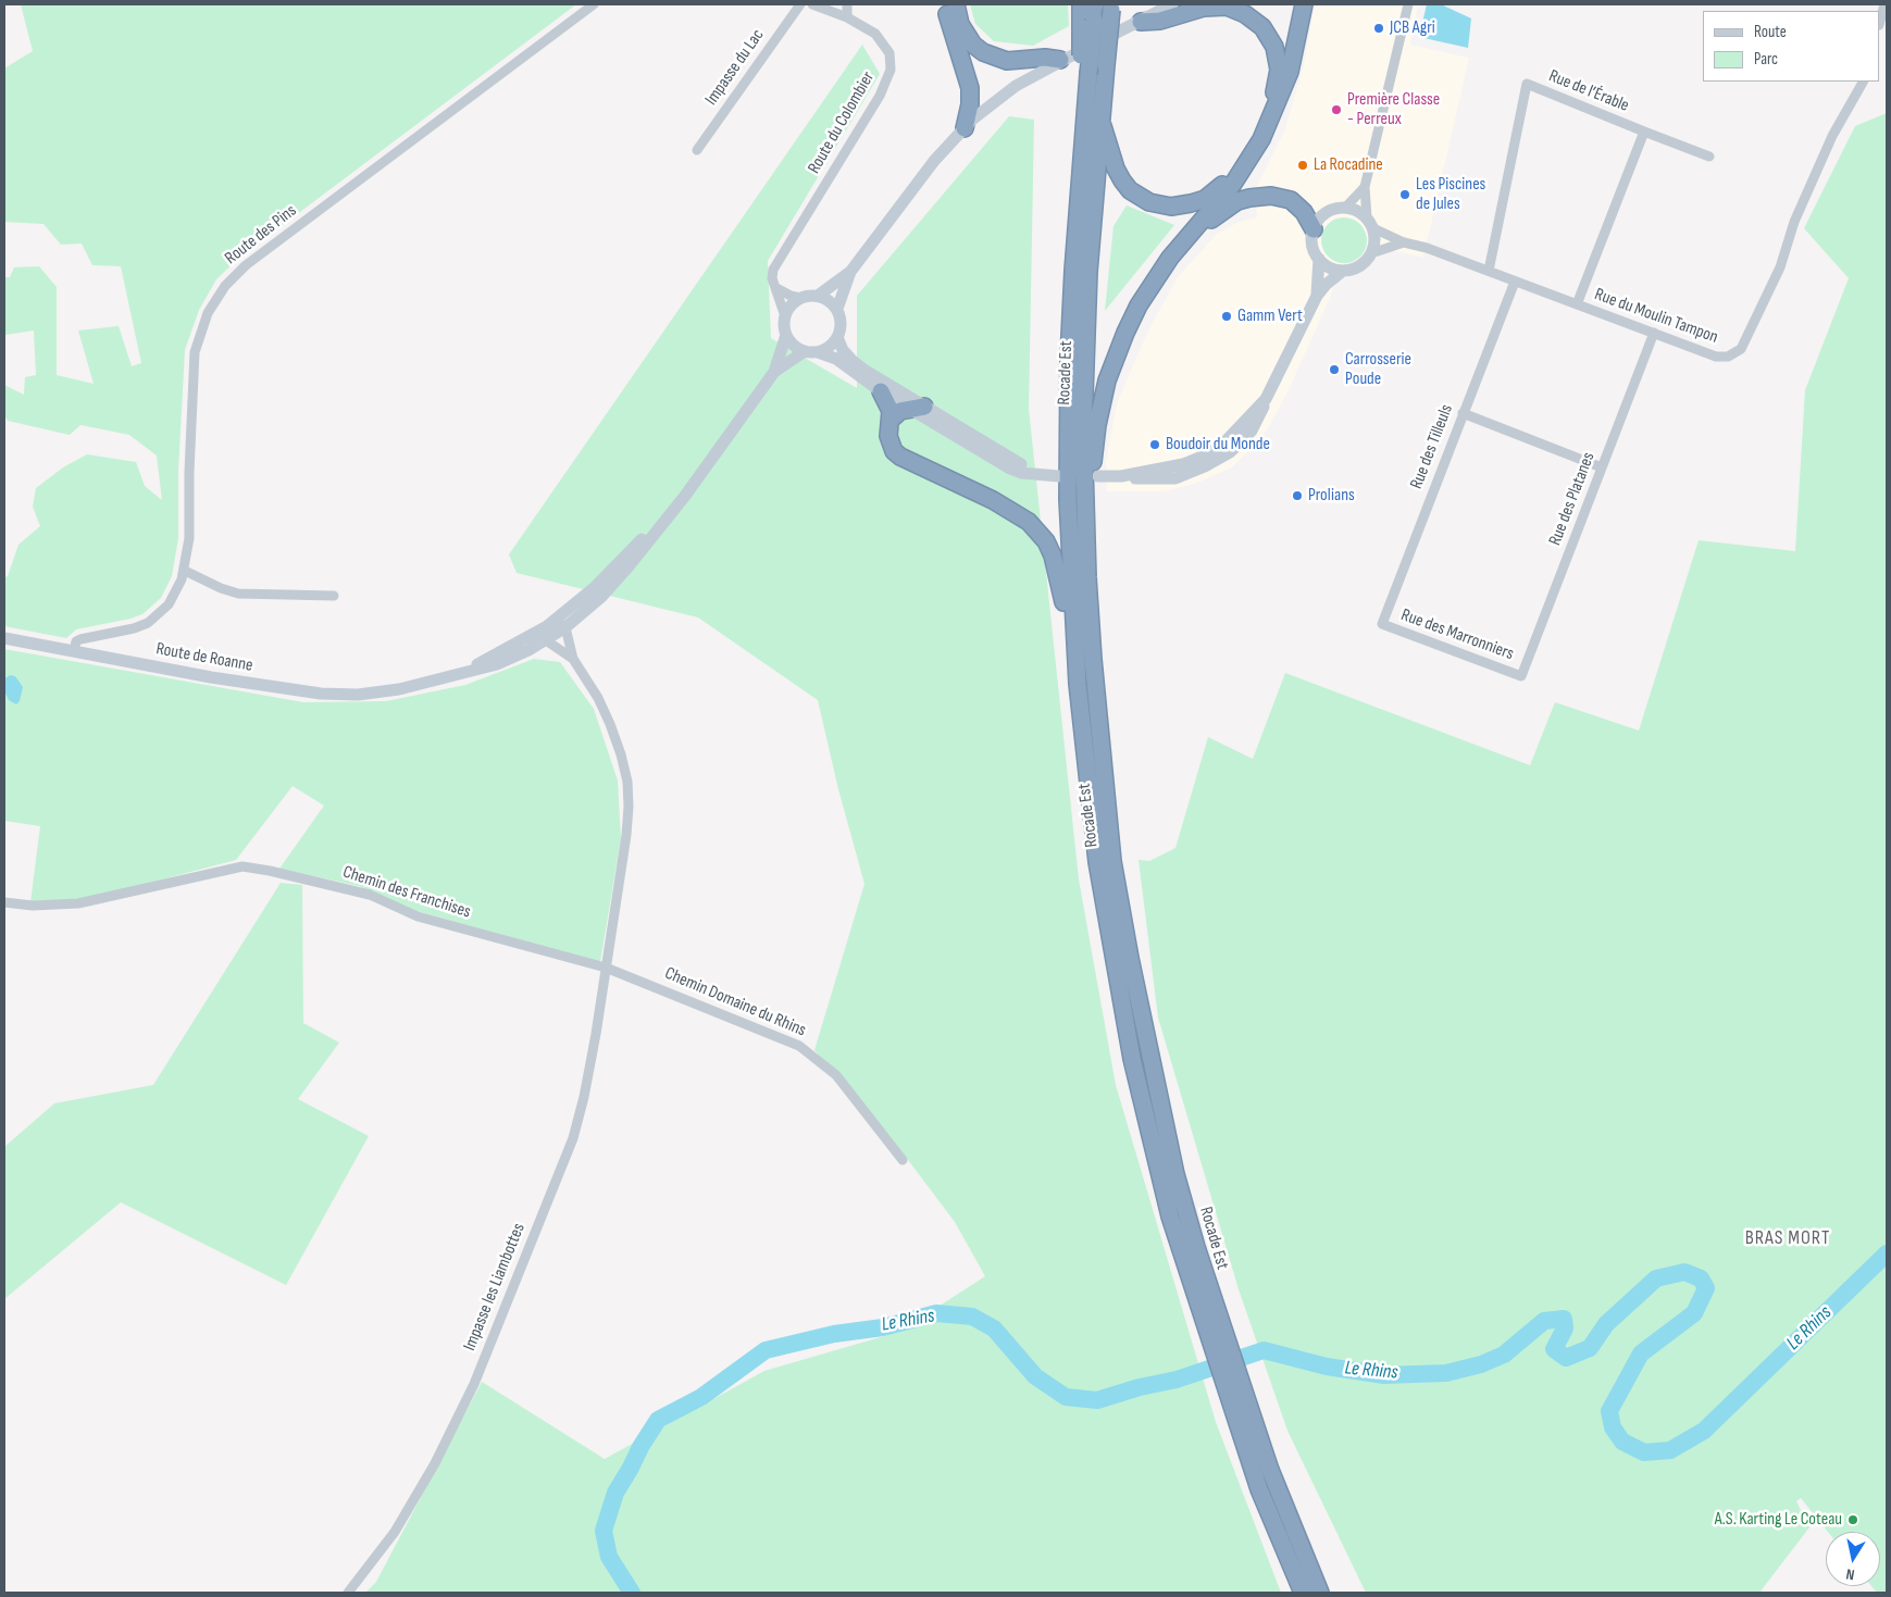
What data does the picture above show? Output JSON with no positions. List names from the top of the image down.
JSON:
{
  "streets": {
    "highway": ["Rocade Est"],
    "main road": ["Route de Roanne"],
    "street": [
      "Impasse du Lac",
      "Rue de l’Érable",
      "Route du Colombier",
      "Route des Pins",
      "Rue du Moulin Tampon",
      "Rue des Tilleuls",
      "Rue des Platanes",
      "Rue des Marronniers",
      "Chemin des Franchises",
      "Chemin Domaine du Rhins",
      "Impasse les Liambottes"
    ]
  },
  "crossings": [
    ["Rue de l’Érable", "Rue du Moulin Tampon"],
    ["Route des Pins", "Route de Roanne"],
    ["Rue du Moulin Tampon", "Rue des Tilleuls"],
    ["Rue du Moulin Tampon", "Rue des Platanes"],
    ["Rue des Tilleuls", "Rue des Marronniers"],
    ["Rue des Platanes", "Rue des Marronniers"],
    ["Chemin des Franchises", "Chemin Domaine du Rhins"],
    ["Chemin des Franchises", "Impasse les Liambottes"],
    ["Chemin Domaine du Rhins", "Impasse les Liambottes"]
  ],
  "districts": ["BRAS MORT"],
  "water": ["Le Rhins"],
  "places": [
    "JCB Agri",
    "Première Classe - Perreux",
    "La Rocadine",
    "Les Piscines de Jules",
    "Gamm Vert",
    "Carrosserie Poude",
    "Boudoir du Monde",
    "Prolians",
    "A.S. Karting Le Coteau"
  ],
  "legend": ["Route", "Parc"],
  "north": "bottom"
}
